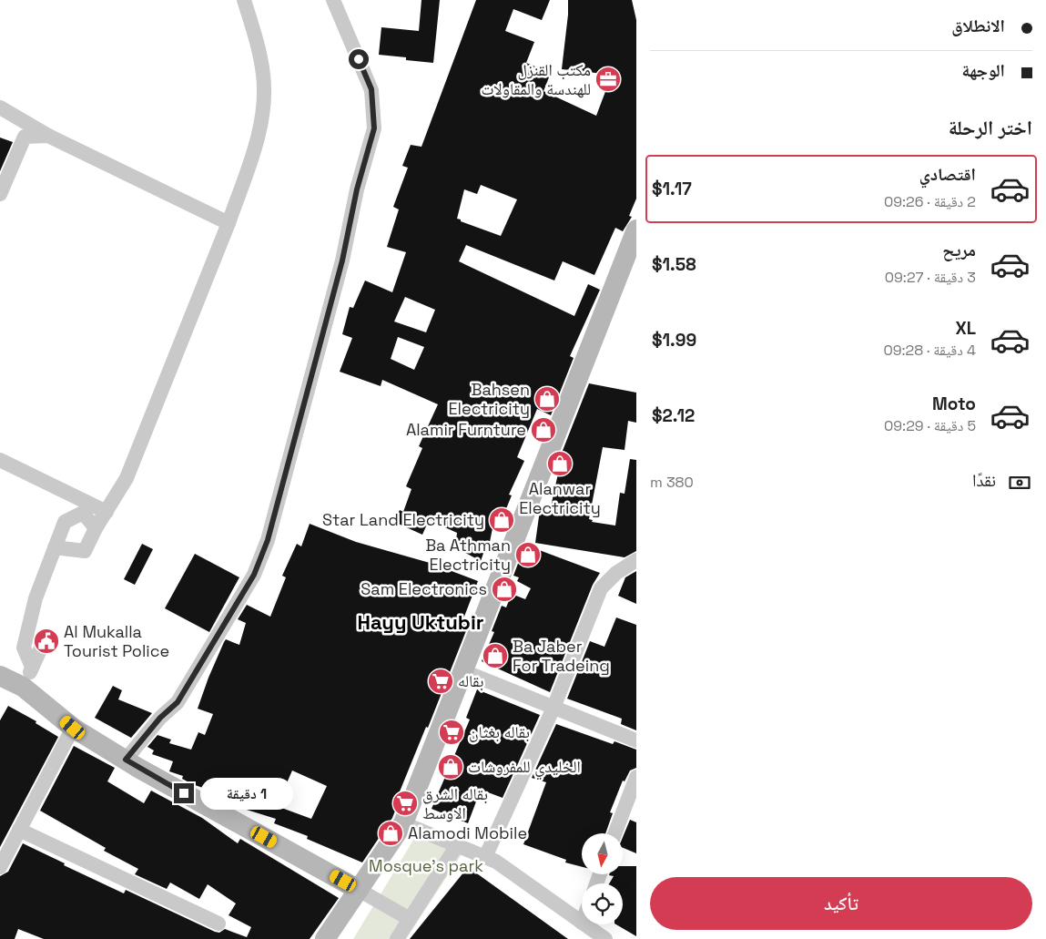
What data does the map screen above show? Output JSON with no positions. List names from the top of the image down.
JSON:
{
  "districts": ["Hayy Uktubir"],
  "parks": ["Mosque's park"],
  "places": {
    "office": ["مكتب القنزل للهندسة والمقاولات"],
    "shop": [
      "Bahsen Electricity",
      "Alamir Furnture",
      "Alanwar Electricity",
      "Star Land Electricity",
      "Ba Athman Electricity",
      "Sam Electronics",
      "Ba Jaber For Tradeing",
      "الخليدي للمفروشات",
      "Alamodi Mobile"
    ],
    "public building": ["Al Mukalla Tourist Police"],
    "supermarket": ["بقاله", "بقاله بغثان", "بقاله الشرق الاوسط"]
  },
  "north": "bottom",
  "page": {
    "banner": ["الانطلاق", "الوجهة"],
    "heading": "اختر الرحلة",
    "list": [
      {
        "name": "اقتصادي",
        "note": "2 دقيقة · 09:26",
        "value": "$1.17"
      },
      {
        "name": "مريح",
        "note": "3 دقيقة · 09:27",
        "value": "$1.58"
      },
      {
        "name": "XL",
        "note": "4 دقيقة · 09:28",
        "value": "$1.99"
      },
      {
        "name": "Moto",
        "note": "5 دقيقة · 09:29",
        "value": "$2.12"
      }
    ],
    "pay": ["نقدًا", "380 m"],
    "bubble": "1 دقيقة",
    "buttons": "تأكيد"
  }
}
